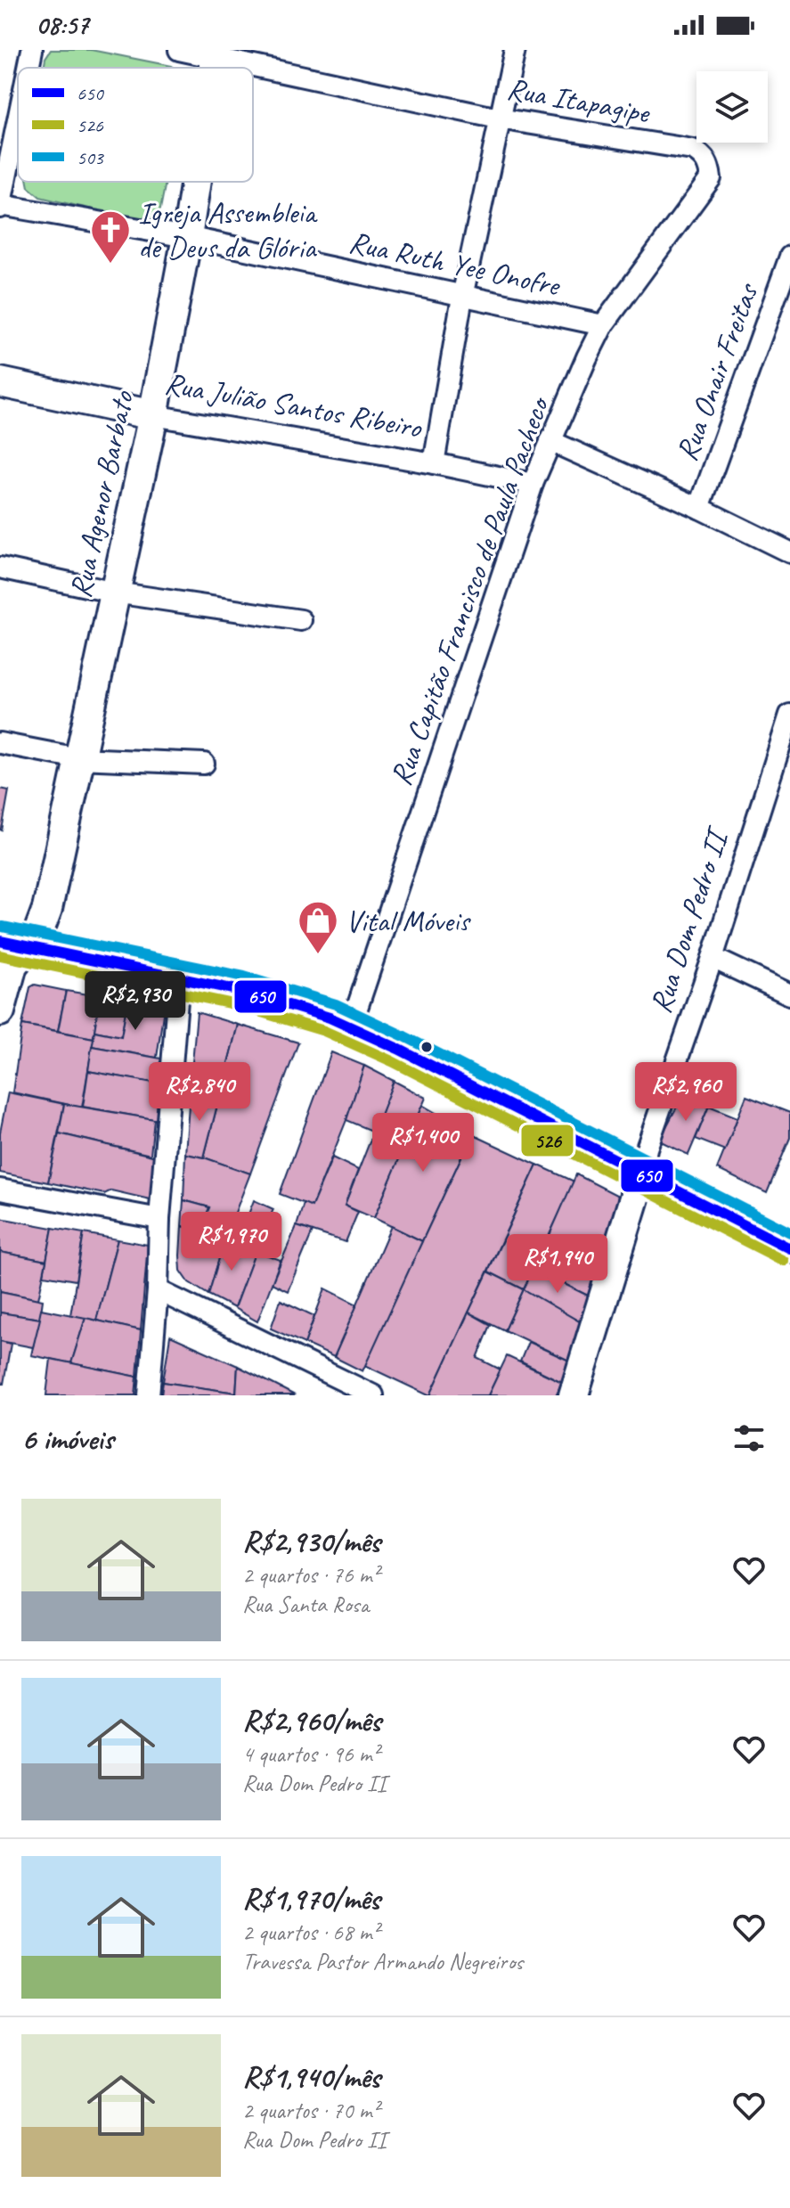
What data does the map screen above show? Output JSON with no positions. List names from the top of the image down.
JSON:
{
  "streets": {
    "street": [
      "Rua Itapagipe",
      "Rua Ruth Yee Onofre",
      "Rua Onair Freitas",
      "Rua Julião Santos Ribeiro",
      "Rua Agenor Barbato",
      "Rua Capitão Francisco de Paula Pacheco",
      "Rua Dom Pedro II"
    ]
  },
  "crossings": [
    ["Rua Itapagipe", "Rua Capitão Francisco de Paula Pacheco"],
    ["Rua Ruth Yee Onofre", "Rua Agenor Barbato"],
    ["Rua Ruth Yee Onofre", "Rua Capitão Francisco de Paula Pacheco"],
    ["Rua Julião Santos Ribeiro", "Rua Agenor Barbato"],
    ["Rua Julião Santos Ribeiro", "Rua Capitão Francisco de Paula Pacheco"]
  ],
  "places": {
    "church": ["Igreja Assembleia de Deus da Glória"],
    "shop": ["Vital Móveis"]
  },
  "lines": ["transit line 503", "transit line 650", "transit line 526"],
  "legend": ["650", "526", "503"],
  "page": {
    "status": "08:57",
    "price": [
      "R$2,930",
      "R$2,840",
      "R$2,960",
      "R$1,400",
      "R$1,970",
      "R$1,940"
    ],
    "heading": "6 imóveis",
    "list": [
      {
        "name": "R$2,930/mês",
        "note": "2 quartos · 76 m² · Rua Santa Rosa"
      },
      {
        "name": "R$2,960/mês",
        "note": "4 quartos · 96 m² · Rua Dom Pedro II"
      },
      {
        "name": "R$1,970/mês",
        "note": "2 quartos · 68 m² · Travessa Pastor Armando Negreiros"
      },
      {
        "name": "R$1,940/mês",
        "note": "2 quartos · 70 m² · Rua Dom Pedro II"
      }
    ]
  }
}
